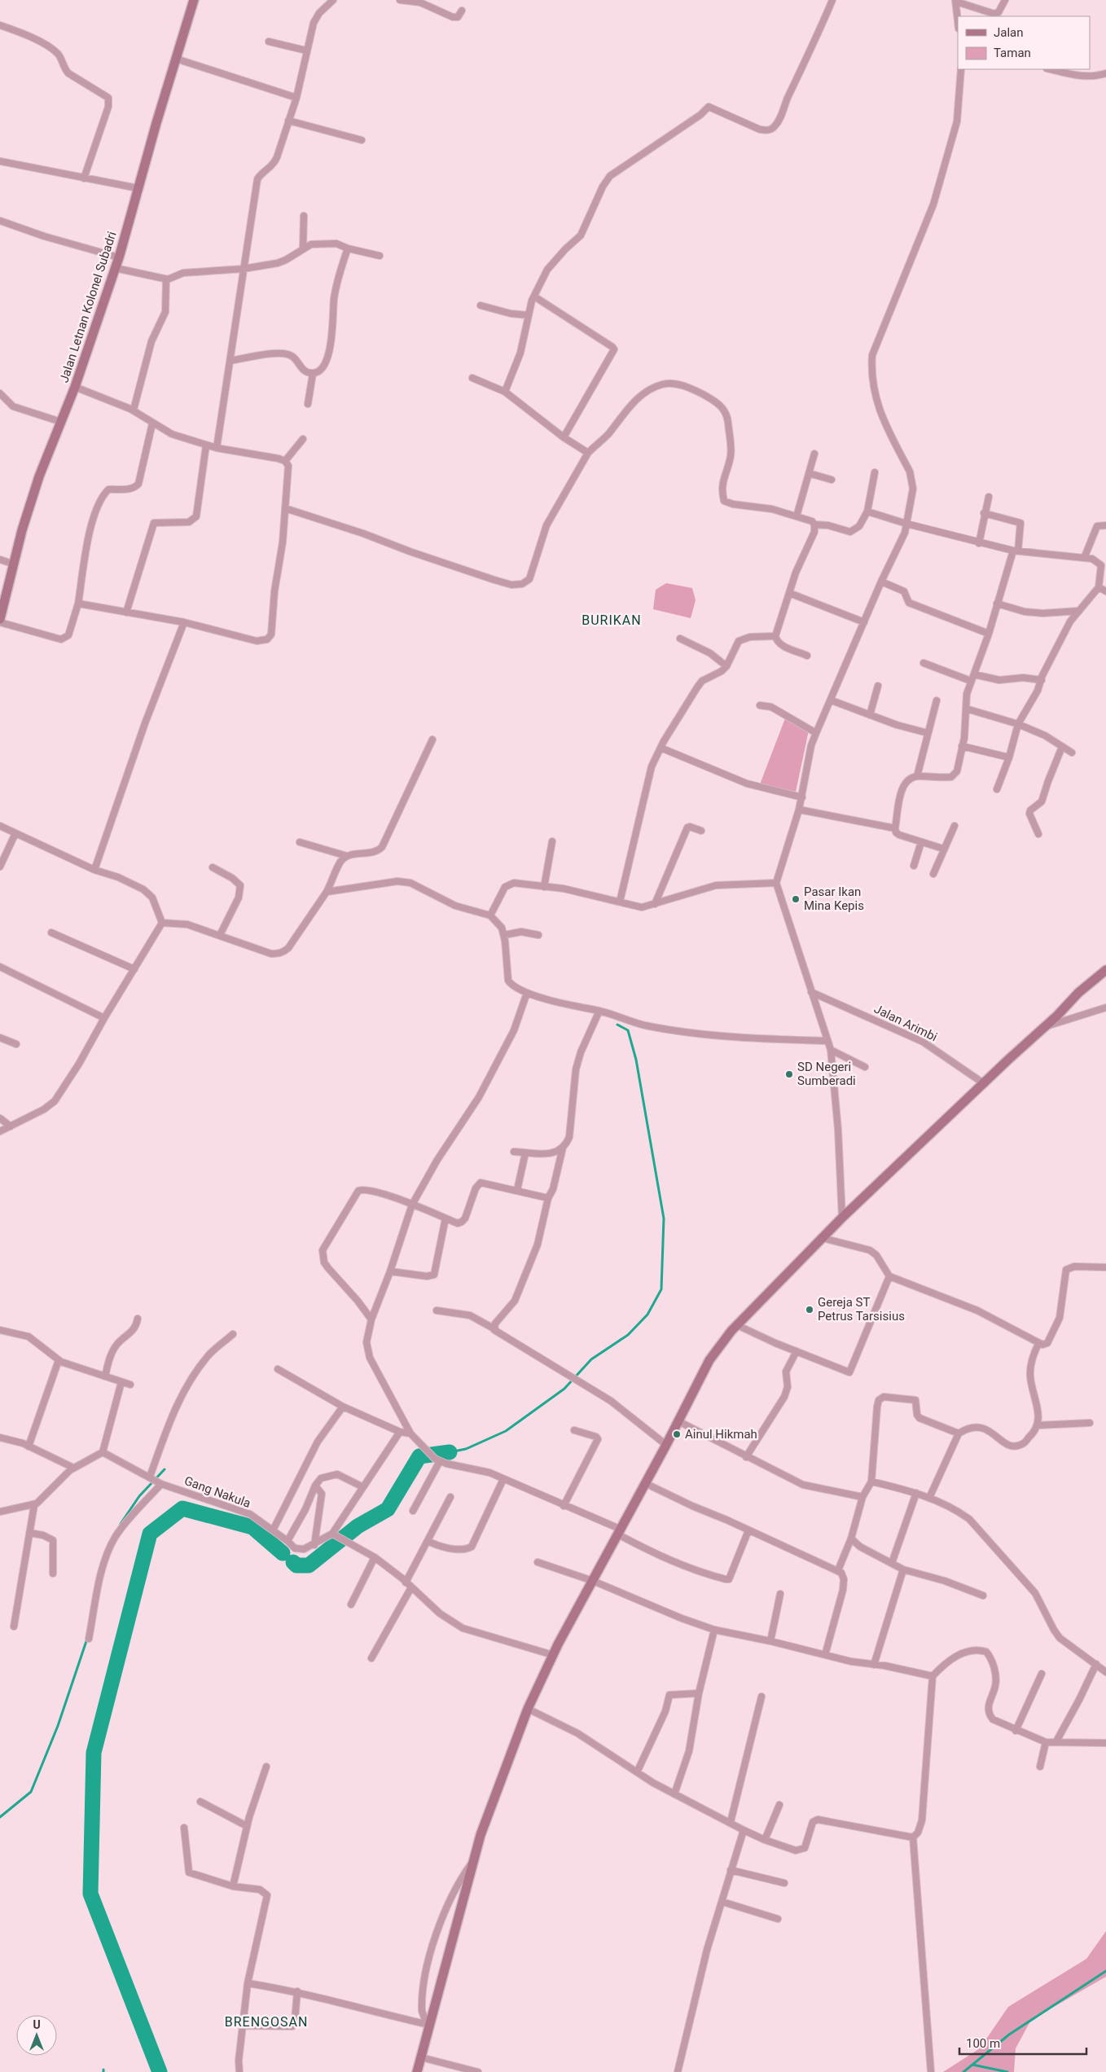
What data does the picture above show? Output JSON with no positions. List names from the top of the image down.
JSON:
{
  "streets": {
    "main road": ["Jalan Letnan Kolonel Subadri"],
    "street": ["Jalan Arimbi", "Gang Nakula"]
  },
  "districts": ["BURIKAN", "BRENGOSAN"],
  "places": [
    "Pasar Ikan Mina Kepis",
    "SD Negeri Sumberadi",
    "Gereja ST Petrus Tarsisius",
    "Ainul Hikmah"
  ],
  "legend": ["Jalan", "Taman"],
  "scale_bar": "100 m",
  "north": "top"
}
